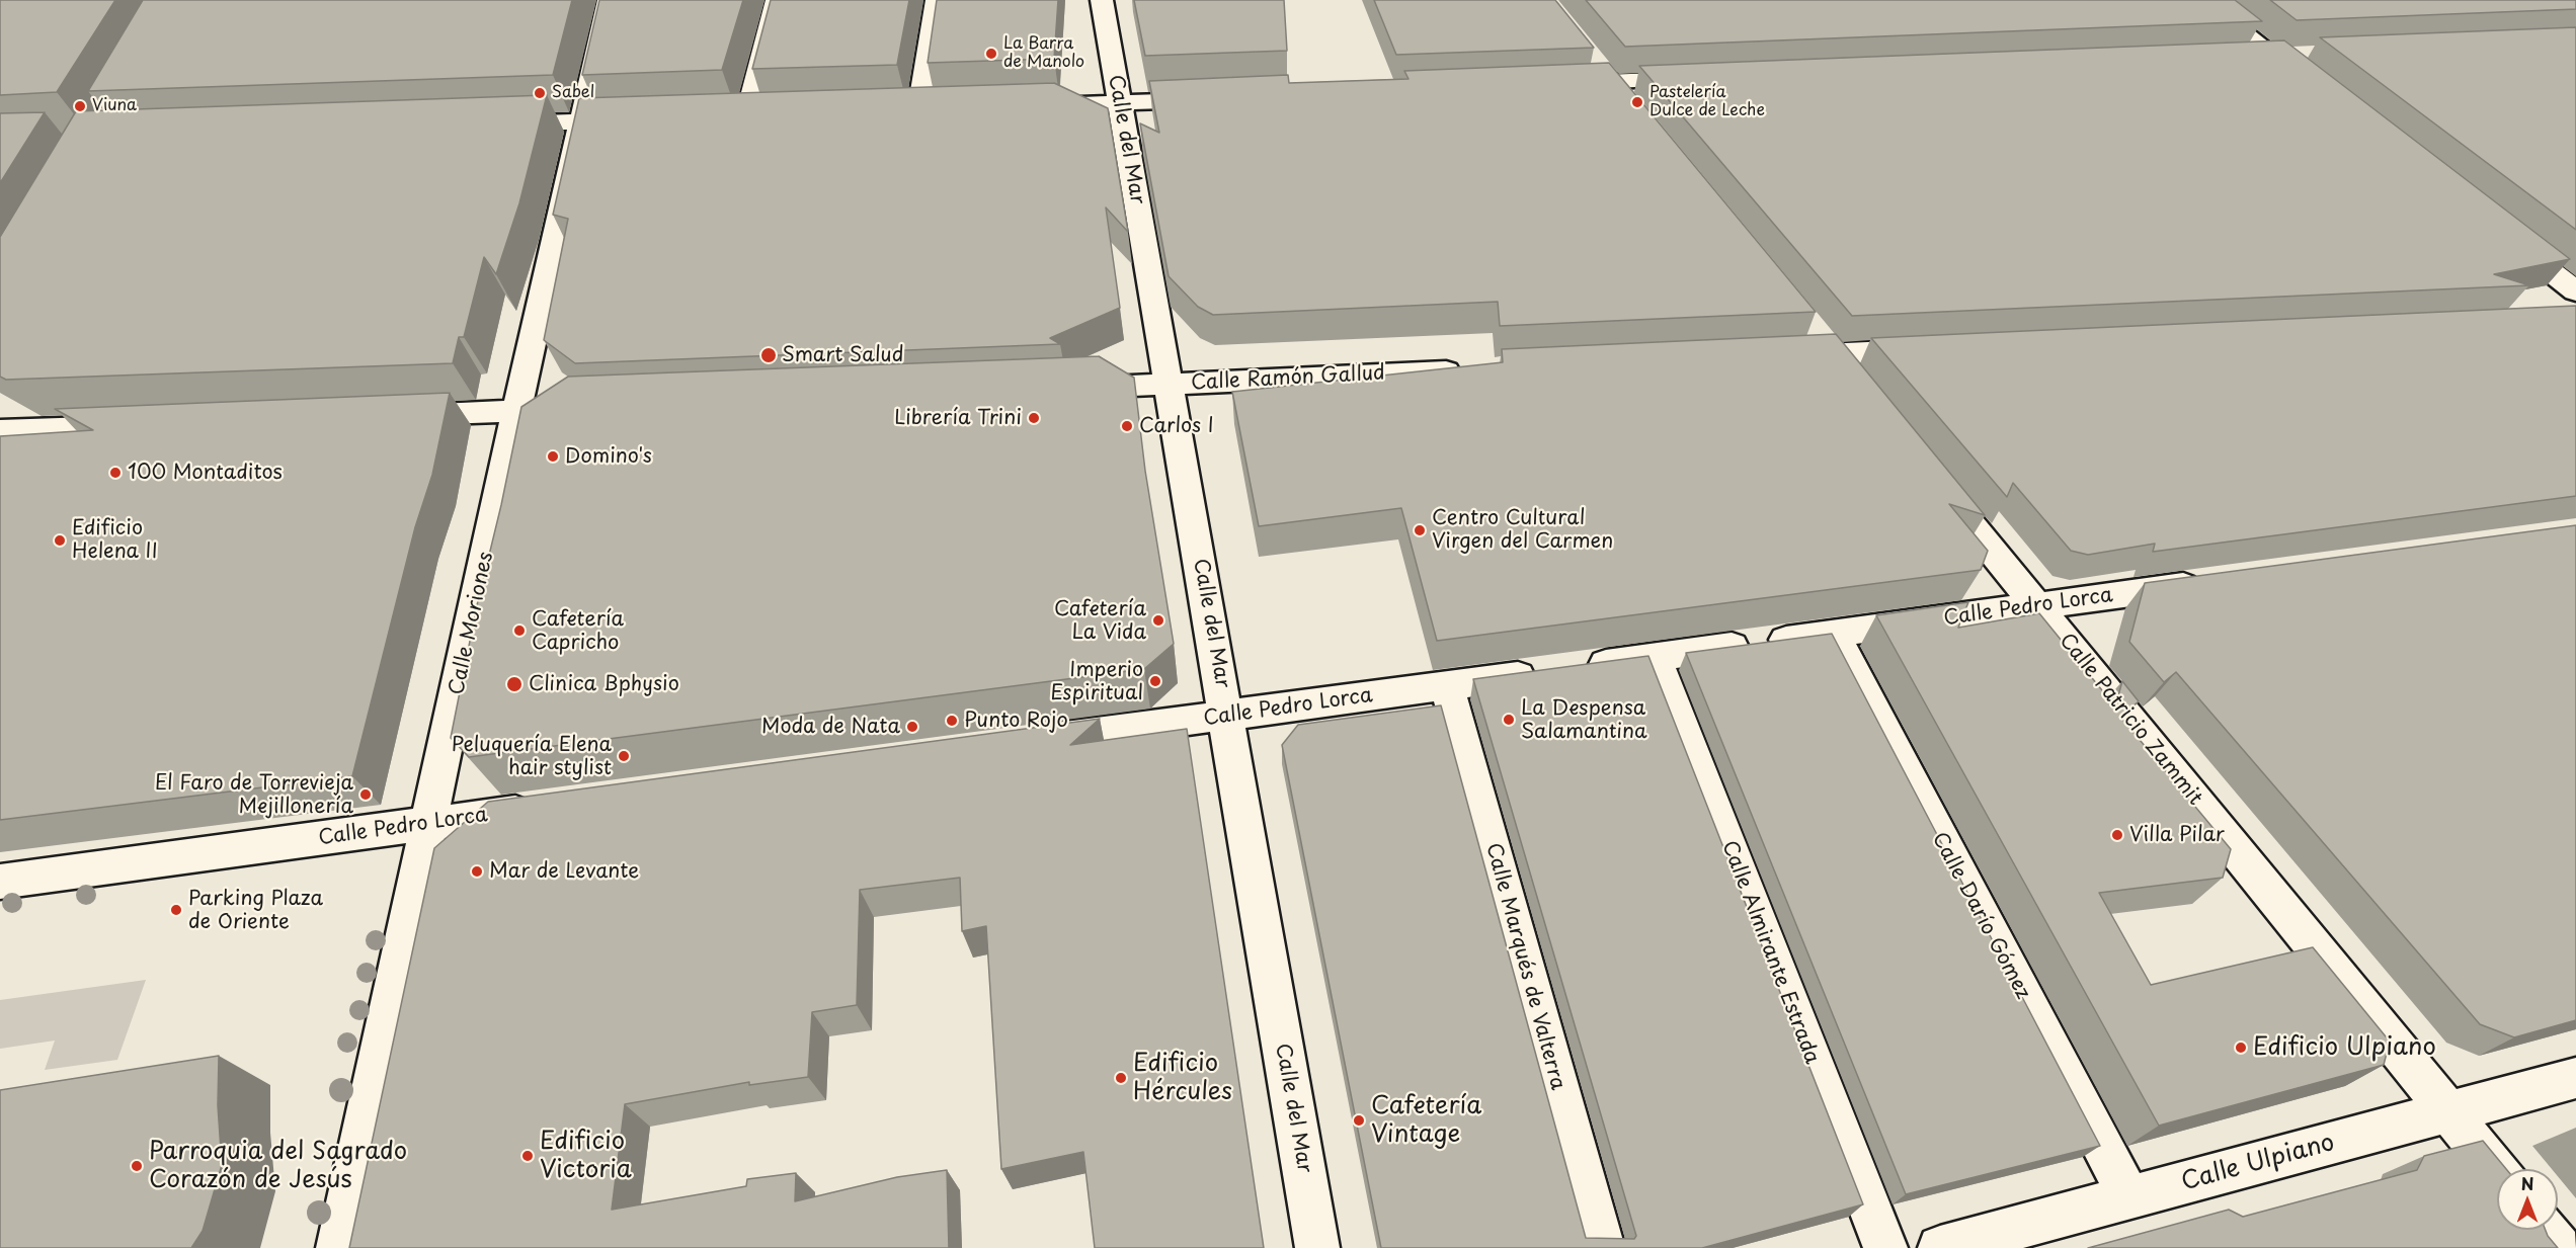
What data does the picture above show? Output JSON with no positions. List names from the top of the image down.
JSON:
{
  "streets": {
    "street": [
      "Calle del Mar",
      "Calle Ramón Gallud",
      "Calle Pedro Lorca",
      "Calle Moriones",
      "Calle Patricio Zammit",
      "Calle Darío Gómez",
      "Calle Almirante Estrada",
      "Calle Marqués de Valterra",
      "Calle Ulpiano"
    ]
  },
  "crossings": [
    ["Calle del Mar", "Calle Ramón Gallud"],
    ["Calle del Mar", "Calle Pedro Lorca"],
    ["Calle Pedro Lorca", "Calle Moriones"],
    ["Calle Pedro Lorca", "Calle Patricio Zammit"],
    ["Calle Pedro Lorca", "Calle Darío Gómez"],
    ["Calle Pedro Lorca", "Calle Almirante Estrada"],
    ["Calle Pedro Lorca", "Calle Marqués de Valterra"],
    ["Calle Patricio Zammit", "Calle Ulpiano"],
    ["Calle Darío Gómez", "Calle Ulpiano"]
  ],
  "places": [
    "La Barra de Manolo",
    "Sabel",
    "Pastelería Dulce de Leche",
    "Viuna",
    "Smart Salud",
    "Librería Trini",
    "Carlos I",
    "Domino's",
    "100 Montaditos",
    "Centro Cultural Virgen del Carmen",
    "Edificio Helena II",
    "Cafetería La Vida",
    "Cafetería Capricho",
    "Imperio Espiritual",
    "Clinica Bphysio",
    "La Despensa Salamantina",
    "Punto Rojo",
    "Moda de Nata",
    "Peluquería Elena hair stylist",
    "El Faro de Torrevieja Mejillonería",
    "Villa Pilar",
    "Mar de Levante",
    "Parking Plaza de Oriente",
    "Edificio Ulpiano",
    "Edificio Hércules",
    "Cafetería Vintage",
    "Edificio Victoria",
    "Parroquia del Sagrado Corazón de Jesús"
  ],
  "north": "top"
}
